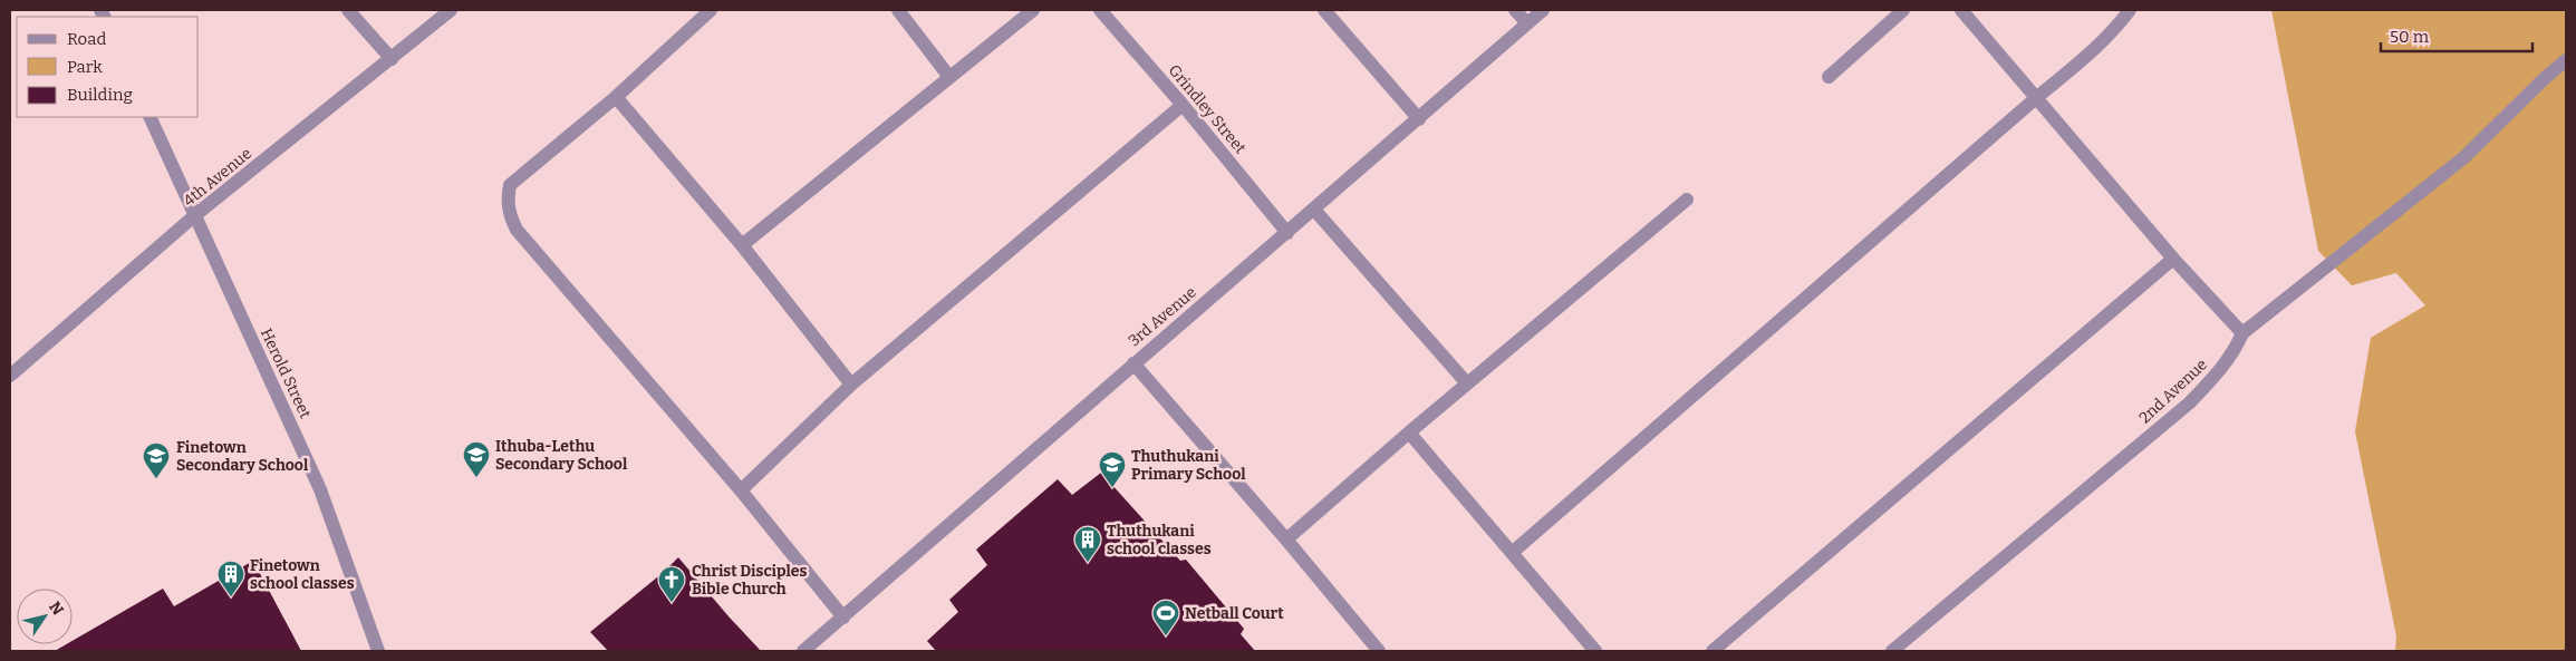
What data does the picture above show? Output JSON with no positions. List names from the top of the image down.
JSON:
{
  "streets": {
    "street": [
      "Grindley Street",
      "4th Avenue",
      "3rd Avenue",
      "Herold Street",
      "2nd Avenue"
    ]
  },
  "crossings": [
    ["Grindley Street", "3rd Avenue"],
    ["4th Avenue", "Herold Street"]
  ],
  "places": {
    "school or university": ["Ithuba-Lethu Secondary School", "Finetown Secondary School", "Thuthukani Primary School"],
    "building": ["Thuthukani school classes", "Finetown school classes"],
    "church": ["Christ Disciples Bible Church"],
    "sports": ["Netball Court"]
  },
  "legend": ["Road", "Park", "Building"],
  "scale_bar": "50 m",
  "north": "top right"
}
